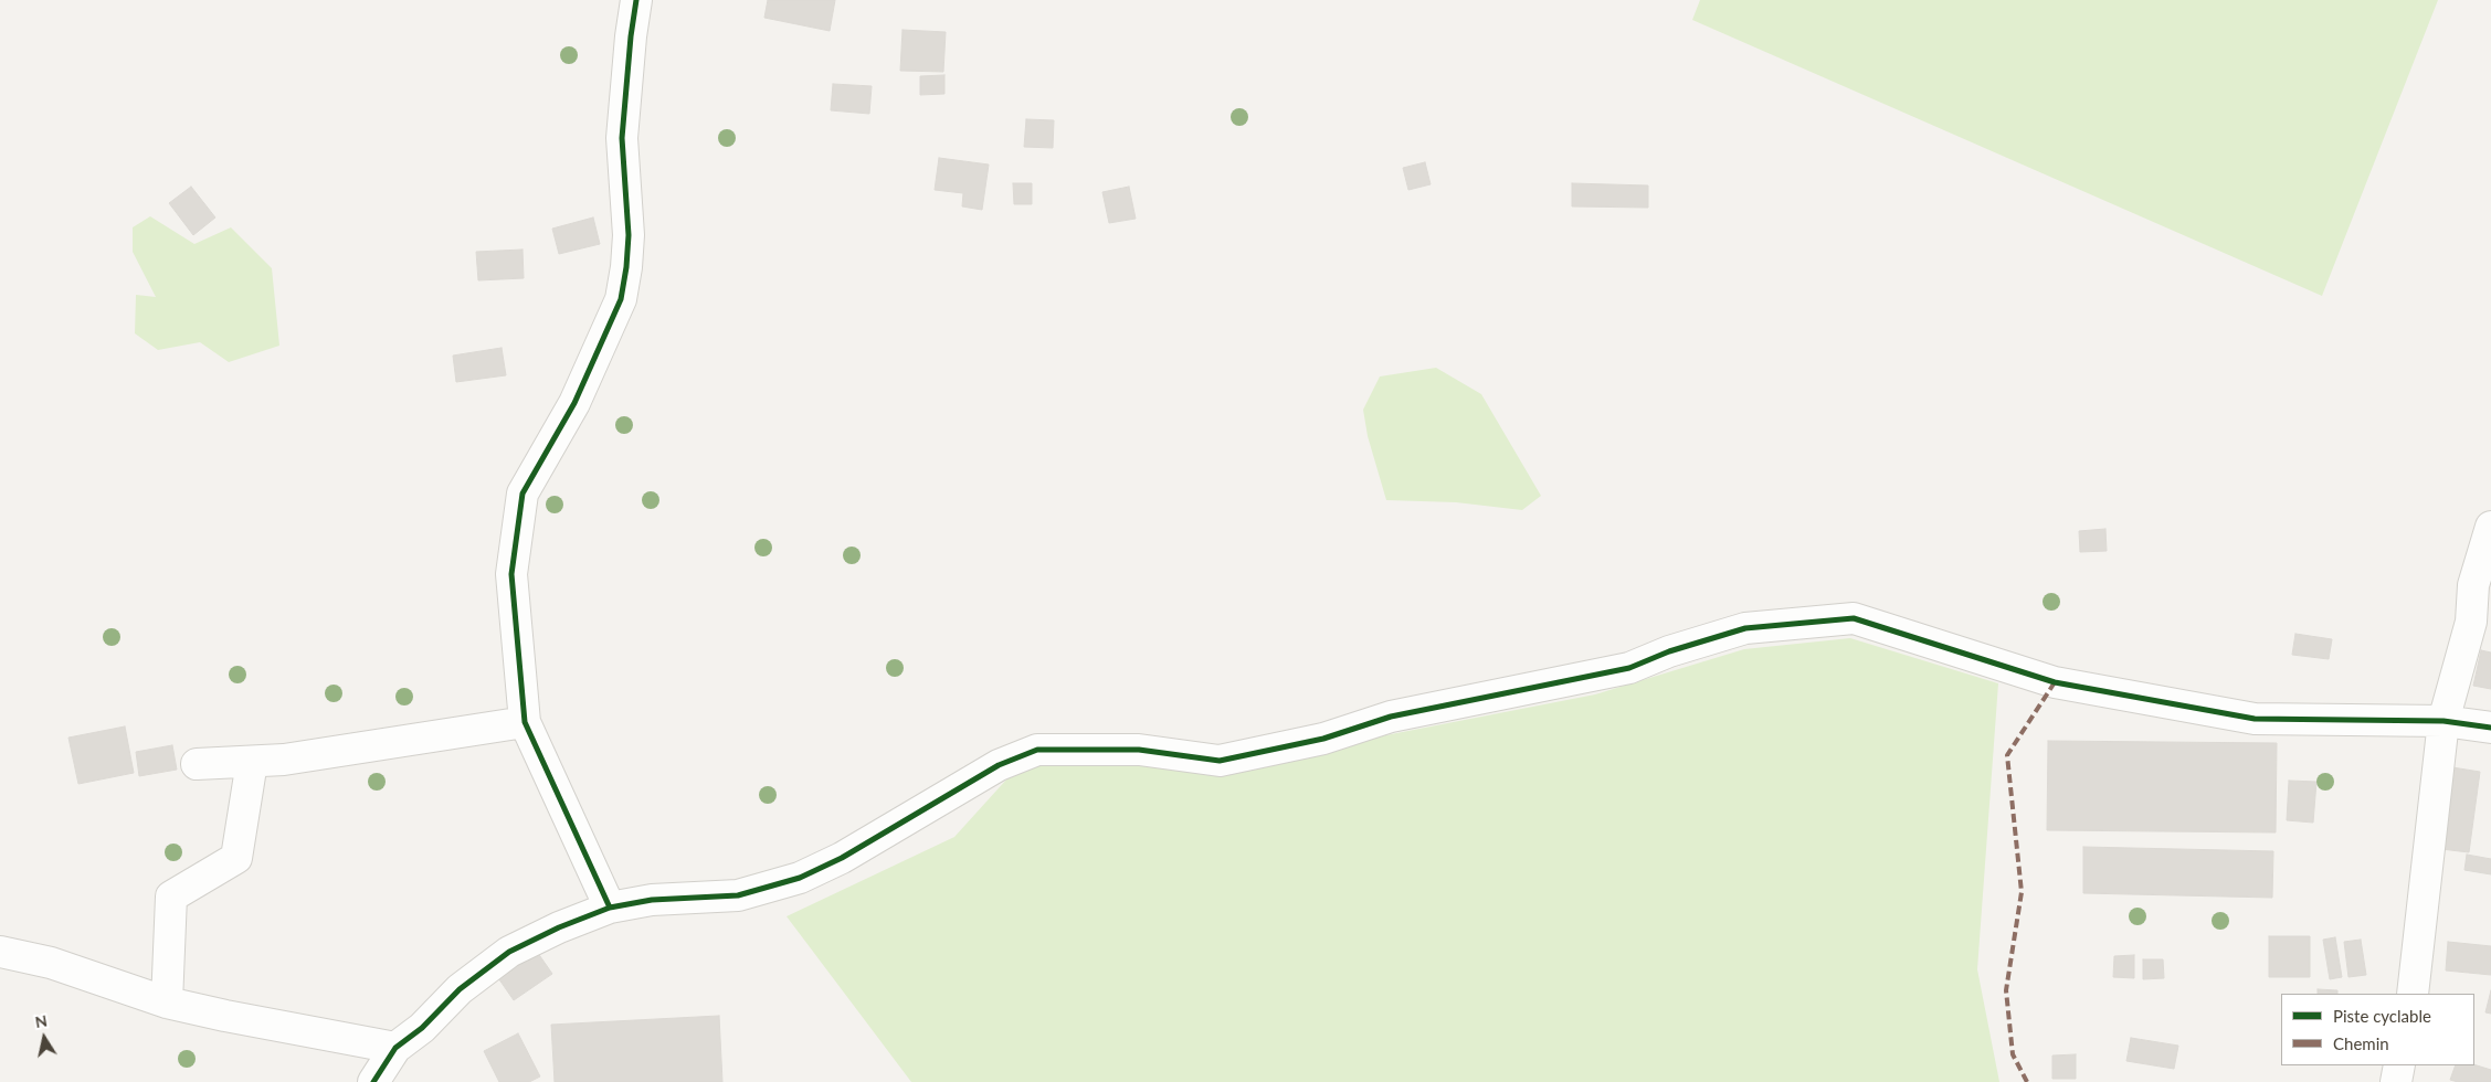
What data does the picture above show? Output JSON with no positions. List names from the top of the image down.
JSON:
{
  "legend": ["Piste cyclable", "Chemin"],
  "north": "top"
}
